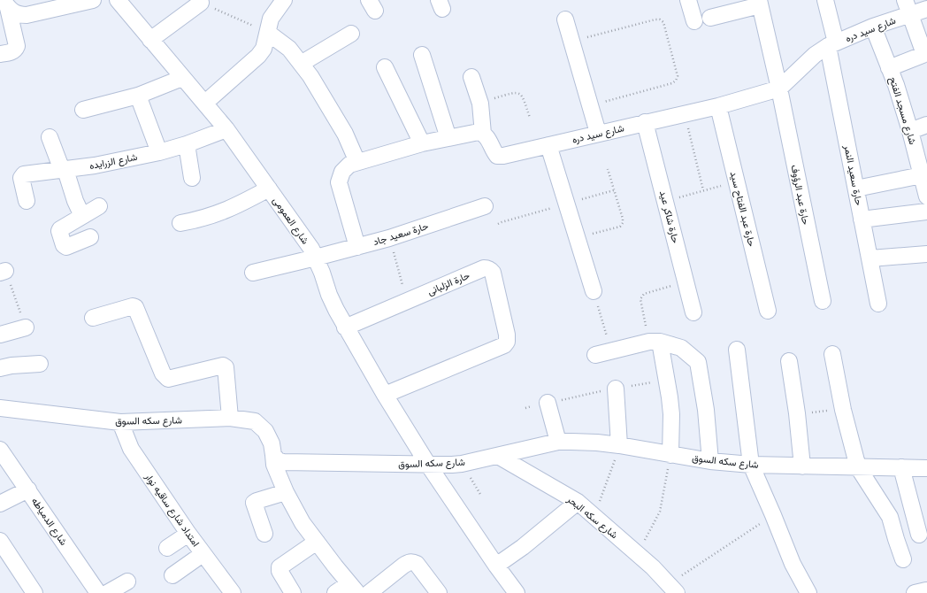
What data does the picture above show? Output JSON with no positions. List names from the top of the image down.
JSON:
{
  "streets": {
    "street": [
      "شارع سيد دره",
      "شارع مسجد الفتح",
      "شارع الزرايده",
      "حارة سعيد النمر",
      "حارة عبد الرؤوف",
      "حارة عبد الفتاح سيد",
      "حارة شاكر عيد",
      "شارع العمومى",
      "حارة سعيد جاد",
      "حارة الزلبانى",
      "شارع سكه السوق",
      "امتداد شارع ساقيه نوار",
      "شارع سكه البحر",
      "شارع الدمياطه"
    ]
  },
  "crossings": [
    ["شارع سيد دره", "شارع مسجد الفتح"],
    ["شارع سيد دره", "حارة سعيد النمر"],
    ["شارع سيد دره", "حارة عبد الرؤوف"],
    ["شارع سيد دره", "حارة عبد الفتاح سيد"],
    ["شارع سيد دره", "حارة شاكر عيد"],
    ["شارع الزرايده", "شارع العمومى"],
    ["شارع العمومى", "حارة سعيد جاد"],
    ["شارع العمومى", "حارة الزلبانى"],
    ["شارع العمومى", "شارع سكه السوق"],
    ["شارع سكه السوق", "امتداد شارع ساقيه نوار"],
    ["شارع سكه السوق", "شارع سكه البحر"]
  ]
}
